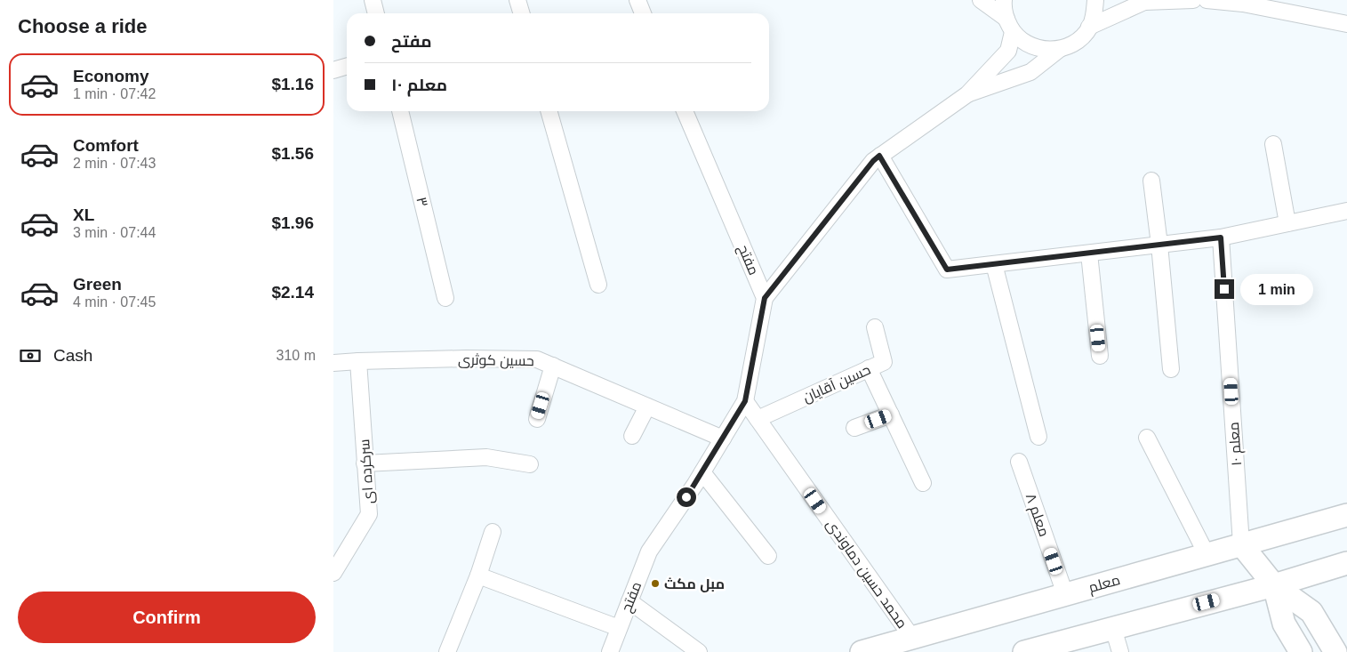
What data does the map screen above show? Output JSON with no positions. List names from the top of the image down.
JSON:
{
  "streets": {
    "main road": ["معلم"],
    "street": [
      "۳",
      "مفتح",
      "حسین کوثری",
      "حسین آقایان",
      "معلم ۱۰",
      "سرکرده ای",
      "معلم ۸",
      "محمد حسین دماوندی"
    ]
  },
  "crossings": [
    ["مفتح", "حسین کوثری"],
    ["مفتح", "محمد حسین دماوندی"],
    ["حسین کوثری", "سرکرده ای"],
    ["حسین آقایان", "محمد حسین دماوندی"],
    ["معلم ۱۰", "معلم"],
    ["معلم ۸", "معلم"],
    ["محمد حسین دماوندی", "معلم"]
  ],
  "places": ["مبل مکث"],
  "page": {
    "heading": "Choose a ride",
    "banner": ["مفتح", "معلم ۱۰"],
    "list": [
      {
        "name": "Economy",
        "note": "1 min · 07:42",
        "value": "$1.16"
      },
      {
        "name": "Comfort",
        "note": "2 min · 07:43",
        "value": "$1.56"
      },
      {
        "name": "XL",
        "note": "3 min · 07:44",
        "value": "$1.96"
      },
      {
        "name": "Green",
        "note": "4 min · 07:45",
        "value": "$2.14"
      }
    ],
    "bubble": "1 min",
    "pay": ["Cash", "310 m"],
    "buttons": "Confirm"
  }
}
